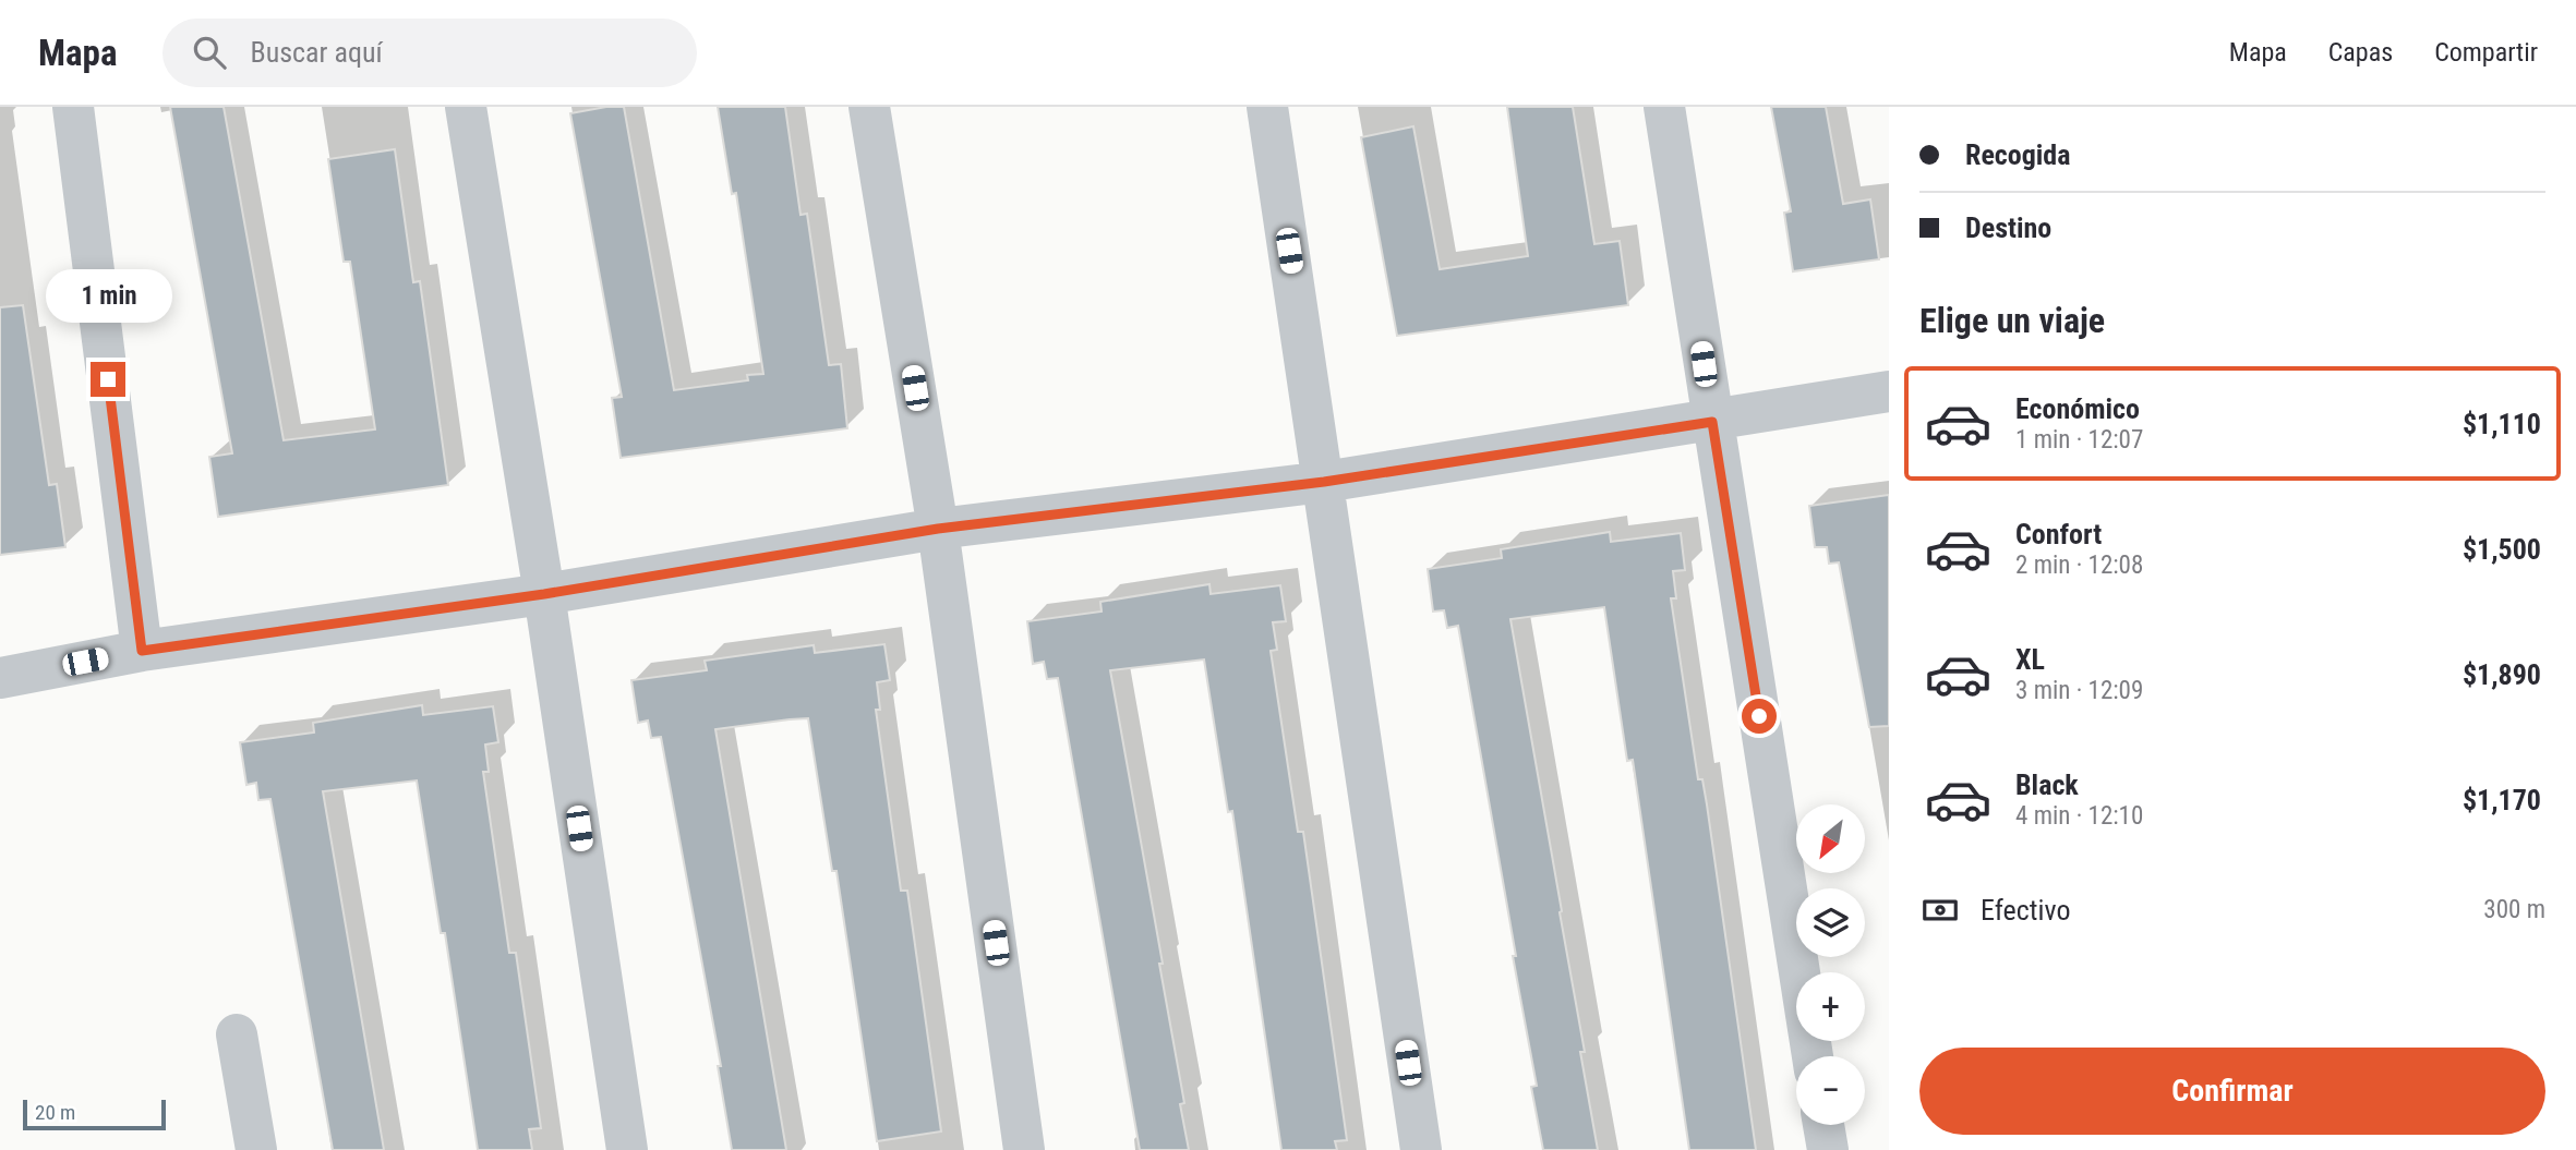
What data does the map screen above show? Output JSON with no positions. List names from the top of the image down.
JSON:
{
  "scale_bar": "20 m",
  "north": "bottom left",
  "page": {
    "header": "Mapa",
    "search": "Buscar aquí",
    "nav": ["Mapa", "Capas", "Compartir"],
    "banner": ["Recogida", "Destino"],
    "bubble": "1 min",
    "heading": "Elige un viaje",
    "list": [
      {
        "name": "Económico",
        "note": "1 min · 12:07",
        "value": "$1,110"
      },
      {
        "name": "Confort",
        "note": "2 min · 12:08",
        "value": "$1,500"
      },
      {
        "name": "XL",
        "note": "3 min · 12:09",
        "value": "$1,890"
      },
      {
        "name": "Black",
        "note": "4 min · 12:10",
        "value": "$1,170"
      }
    ],
    "map_buttons": ["+", "−"],
    "pay": ["Efectivo", "300 m"],
    "buttons": "Confirmar",
    "scale": "20 m"
  }
}
